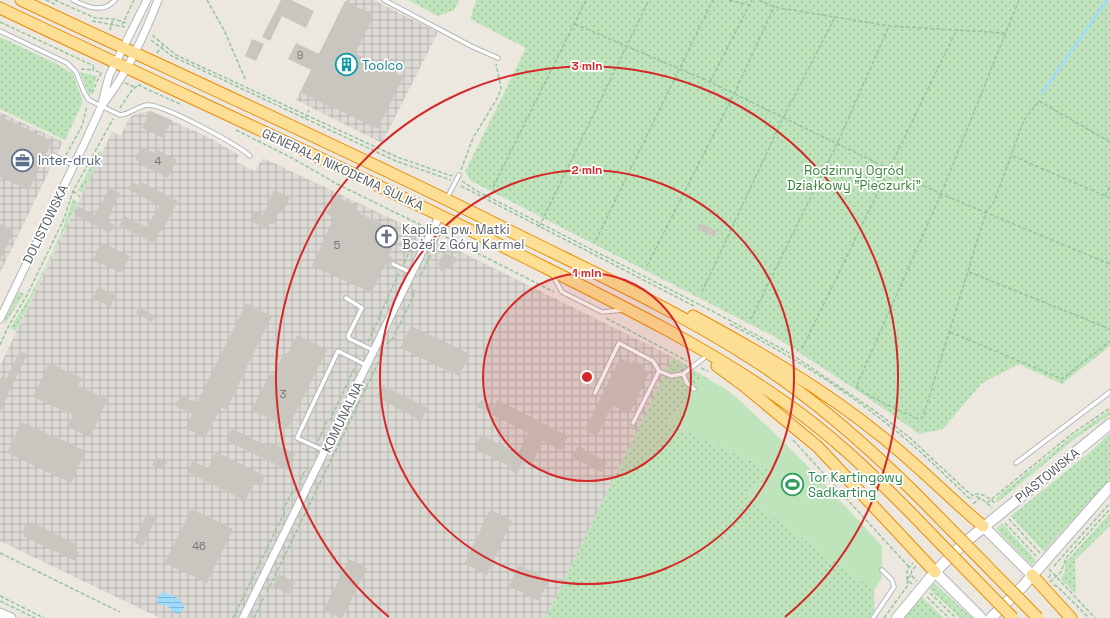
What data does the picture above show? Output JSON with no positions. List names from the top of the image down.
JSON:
{
  "streets": {
    "highway": ["GENERAŁA NIKODEMA SULIKA"],
    "main road": ["PIASTOWSKA"],
    "street": ["DOLISTOWSKA", "KOMUNALNA"]
  },
  "crossings": [
    ["GENERAŁA NIKODEMA SULIKA", "DOLISTOWSKA"],
    ["GENERAŁA NIKODEMA SULIKA", "KOMUNALNA"]
  ],
  "parks": ["Rodzinny Ogród Działkowy \"Pieczurki\""],
  "places": {
    "building": ["Toolco"],
    "office": ["Inter-druk"],
    "church": ["Kaplica pw. Matki Bożej z Góry Karmel"],
    "sports": ["Tor Kartingowy Sadkarting"]
  },
  "house_numbers": [
    "9",
    "4",
    "5",
    "3",
    "46"
  ],
  "rings": ["3 min", "2 min", "1 min"]
}
